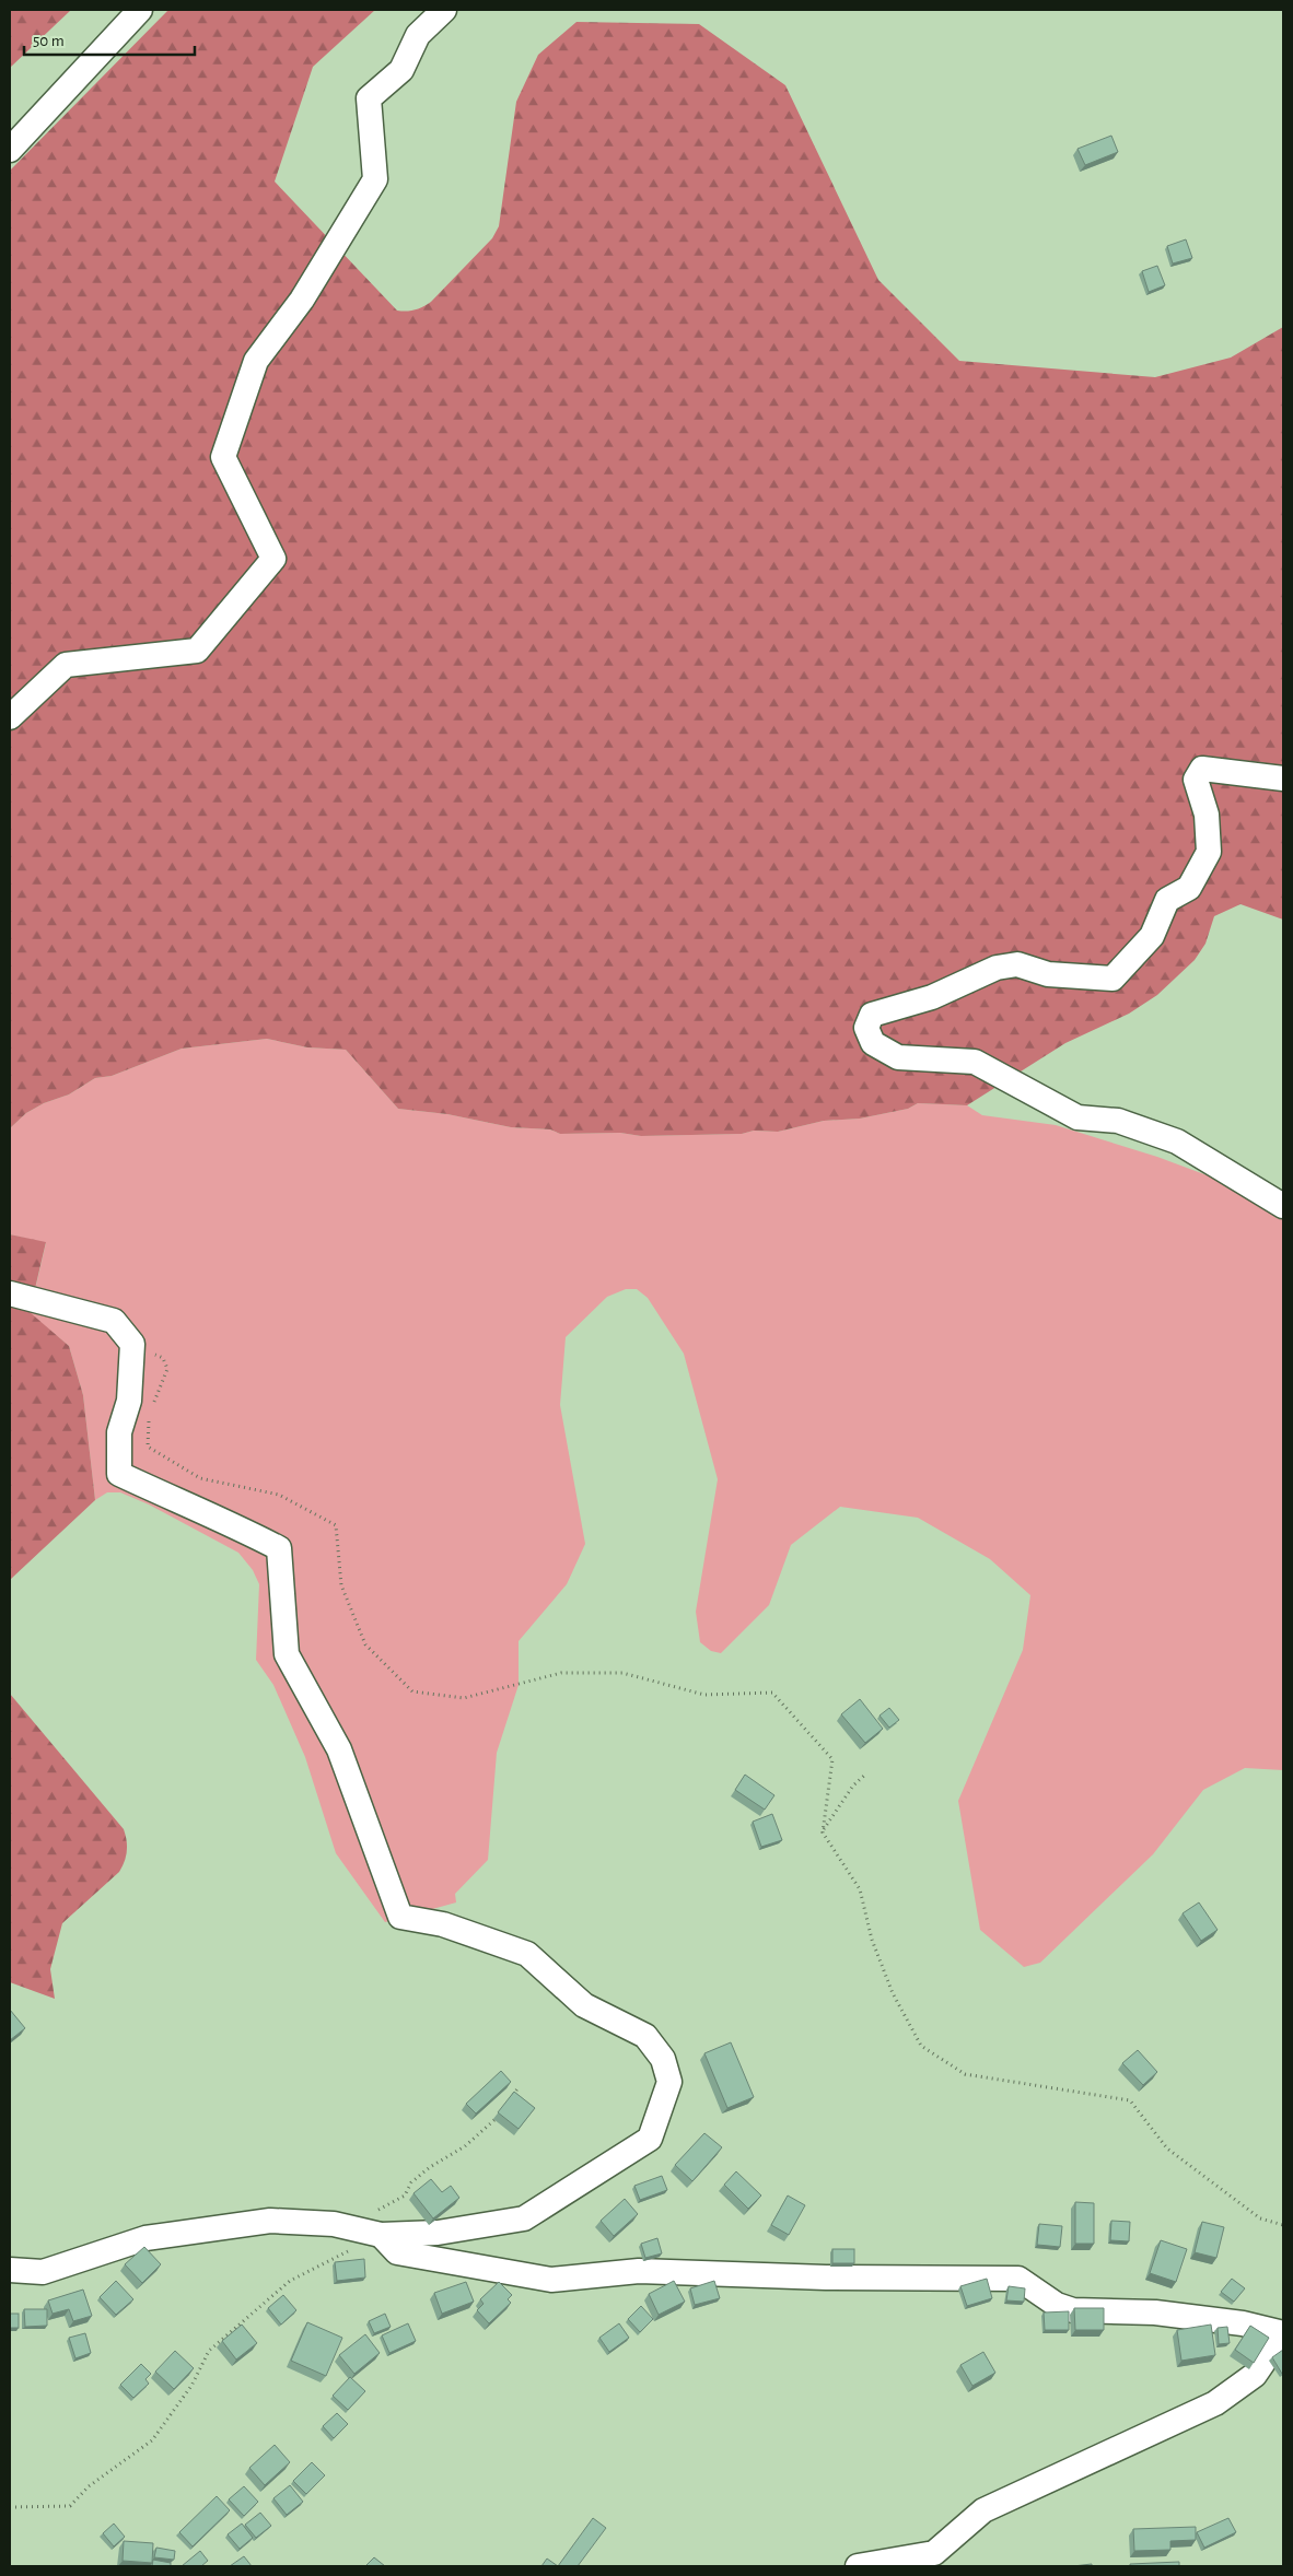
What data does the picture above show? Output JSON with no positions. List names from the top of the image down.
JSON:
{
  "scale_bar": "50 m"
}
